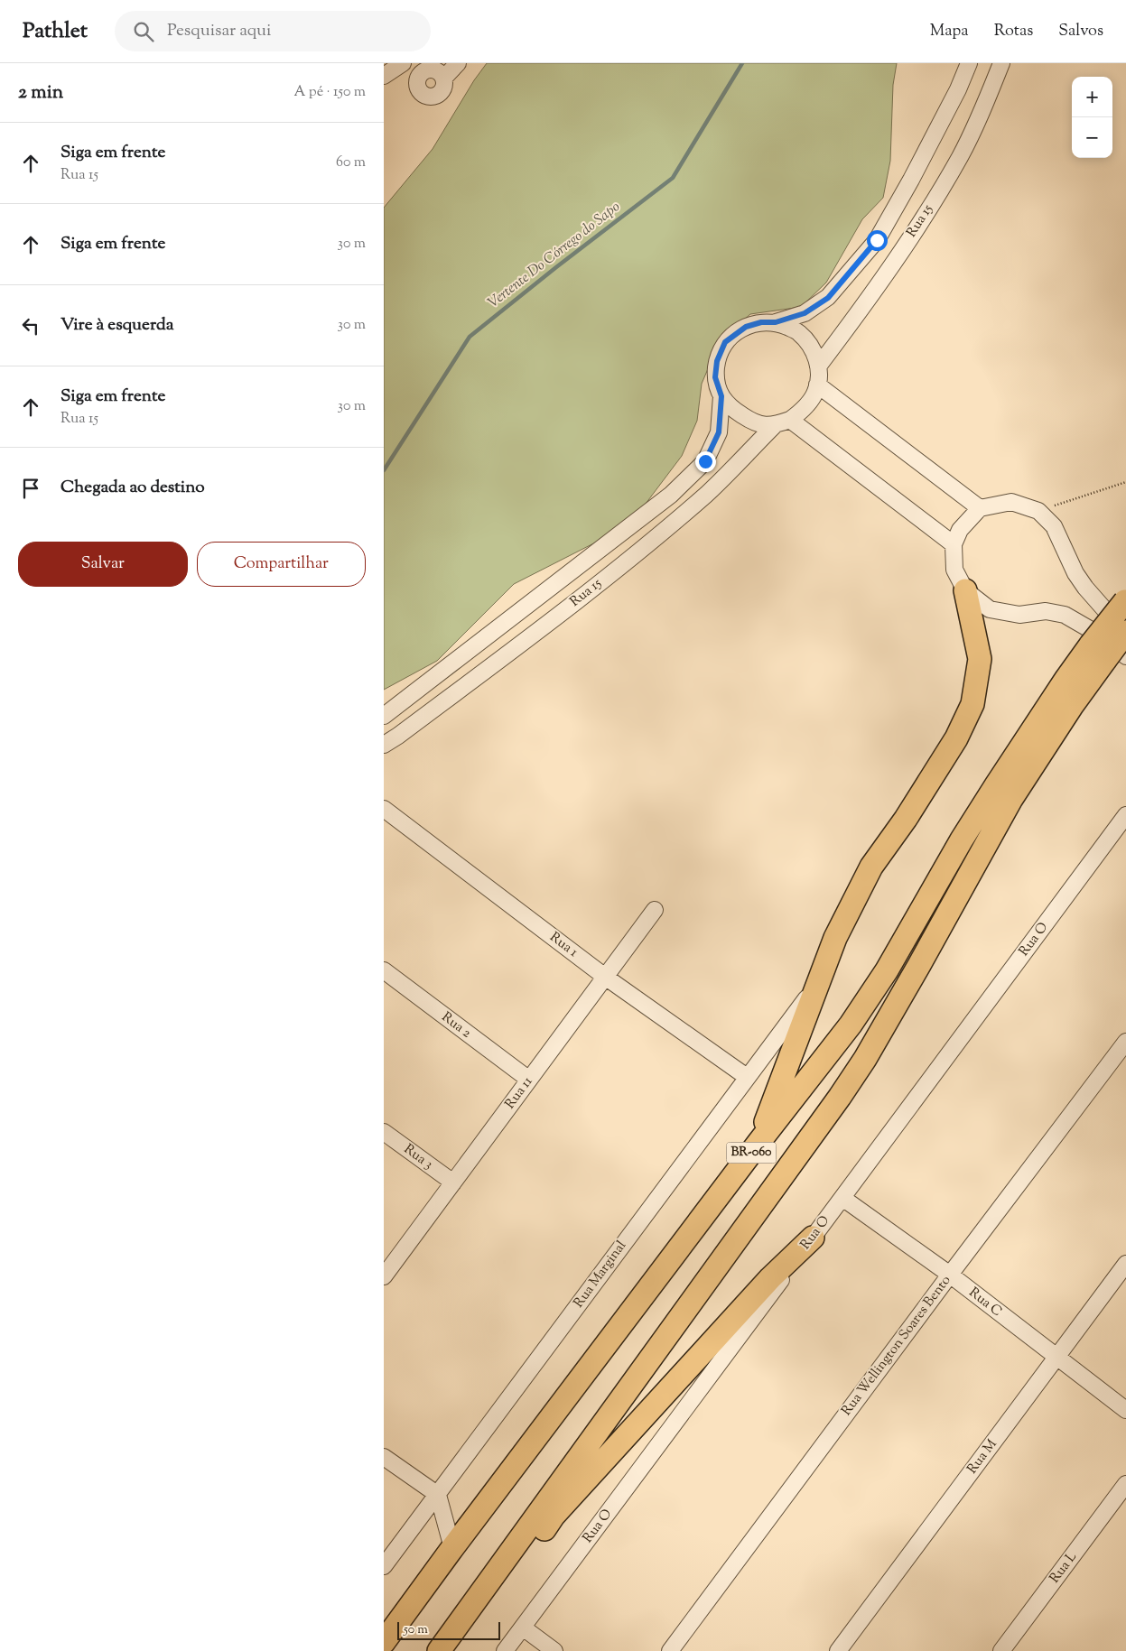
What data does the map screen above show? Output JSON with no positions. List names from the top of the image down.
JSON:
{
  "streets": {
    "highway": ["BR-060"],
    "street": [
      "Rua 15",
      "Rua O",
      "Rua 1",
      "Rua 2",
      "Rua 11",
      "Rua 3",
      "Rua Marginal",
      "Rua C",
      "Rua Wellington Soares Bento",
      "Rua M",
      "Rua L"
    ]
  },
  "crossings": [
    ["Rua O", "Rua C"],
    ["Rua 1", "Rua 11"],
    ["Rua 1", "Rua Marginal"],
    ["Rua 2", "Rua 11"],
    ["Rua 11", "Rua 3"],
    ["Rua C", "Rua Wellington Soares Bento"],
    ["Rua C", "Rua M"]
  ],
  "water": ["Vertente Do Córrego do Sapo"],
  "scale_bar": "50 m",
  "page": {
    "header": "Pathlet",
    "search": "Pesquisar aqui",
    "nav": ["Mapa", "Rotas", "Salvos"],
    "heading": ["2 min", "A pé · 150 m"],
    "map_buttons": ["+", "−"],
    "list": [
      ["Siga em frente", "Rua 15", "60 m"],
      ["Siga em frente", "30 m"],
      ["Vire à esquerda", "30 m"],
      ["Siga em frente", "Rua 15", "30 m"],
      "Chegada ao destino"
    ],
    "buttons": ["Salvar", "Compartilhar"],
    "scale": "50 m"
  }
}
